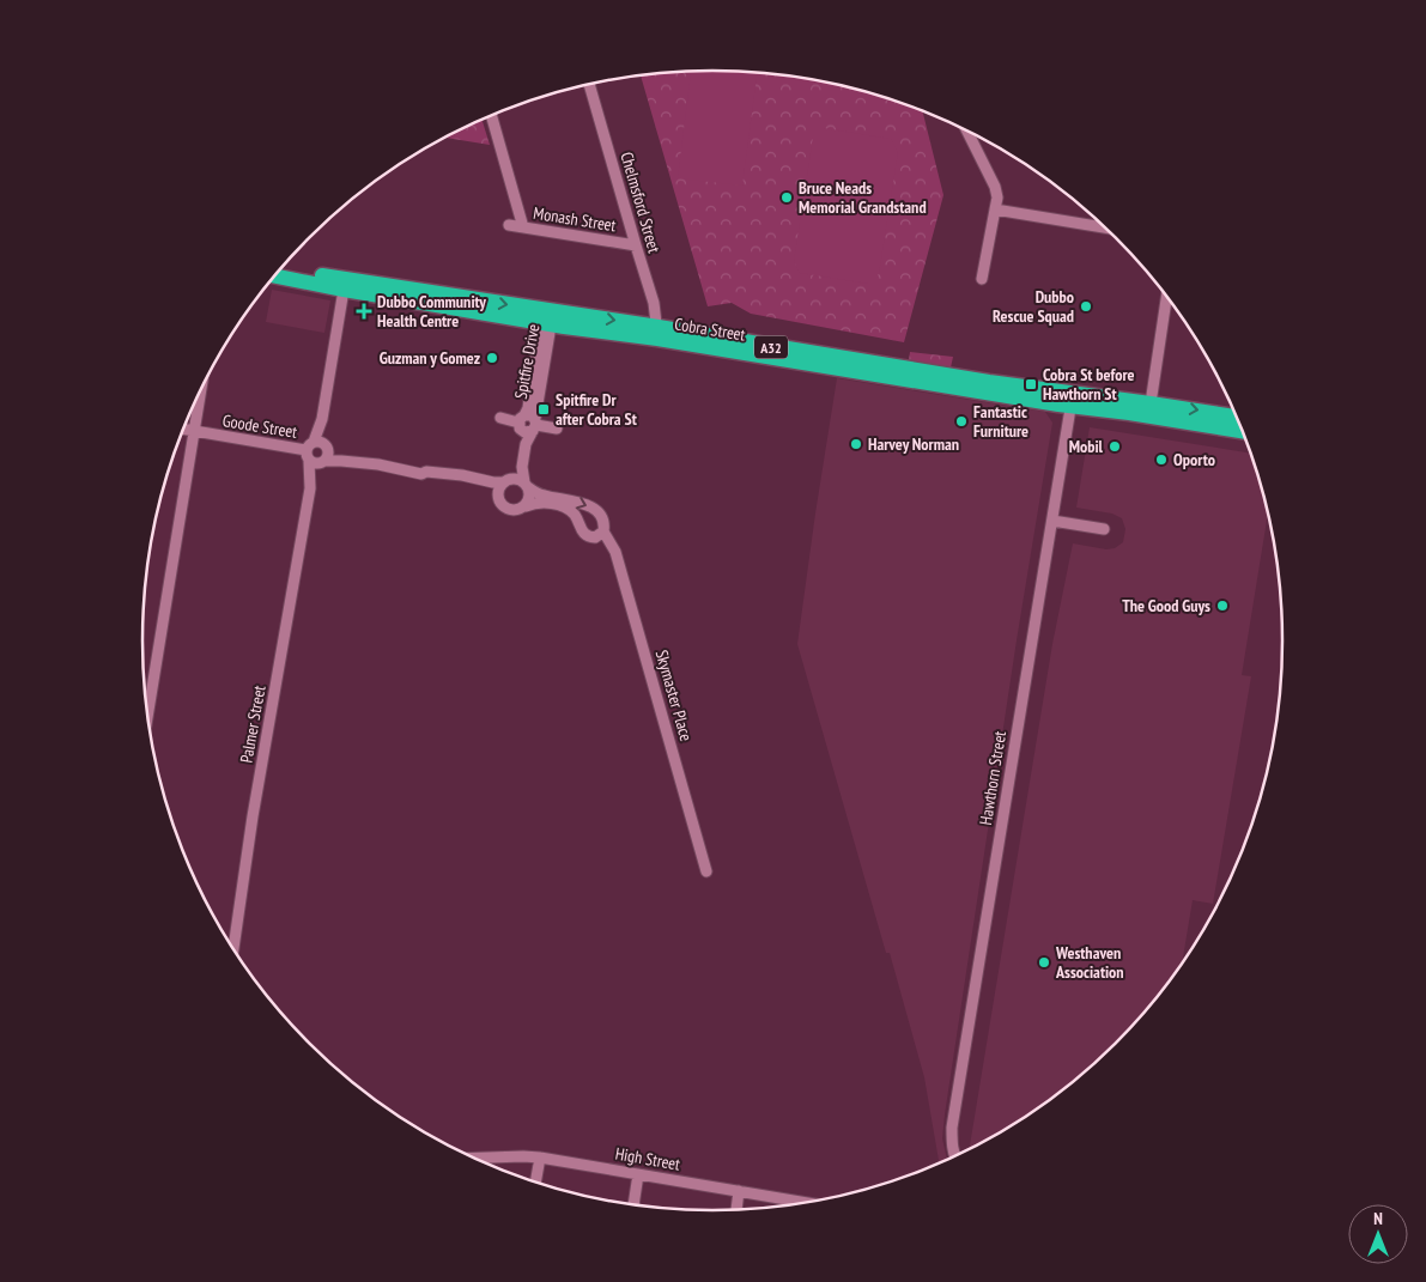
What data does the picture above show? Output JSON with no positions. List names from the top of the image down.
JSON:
{
  "streets": {
    "highway": ["Cobra Street", "A32"],
    "street": [
      "Chelmsford Street",
      "Monash Street",
      "Spitfire Drive",
      "Goode Street",
      "Skymaster Place",
      "Palmer Street",
      "Hawthorn Street",
      "High Street"
    ]
  },
  "crossings": [
    ["Chelmsford Street", "Monash Street"],
    ["Chelmsford Street", "Cobra Street"],
    ["Cobra Street", "Spitfire Drive"],
    ["Cobra Street", "Palmer Street"],
    ["Cobra Street", "Hawthorn Street"],
    ["Spitfire Drive", "Skymaster Place"],
    ["Goode Street", "Palmer Street"]
  ],
  "places": {
    "other": [
      "Bruce Neads Memorial Grandstand",
      "Dubbo Rescue Squad",
      "Guzman y Gomez",
      "Fantastic Furniture",
      "Harvey Norman",
      "Mobil",
      "Oporto",
      "The Good Guys",
      "Westhaven Association"
    ],
    "health": ["Dubbo Community Health Centre"],
    "transit": ["Cobra St before Hawthorn St", "Spitfire Dr after Cobra St"]
  },
  "north": "top"
}
